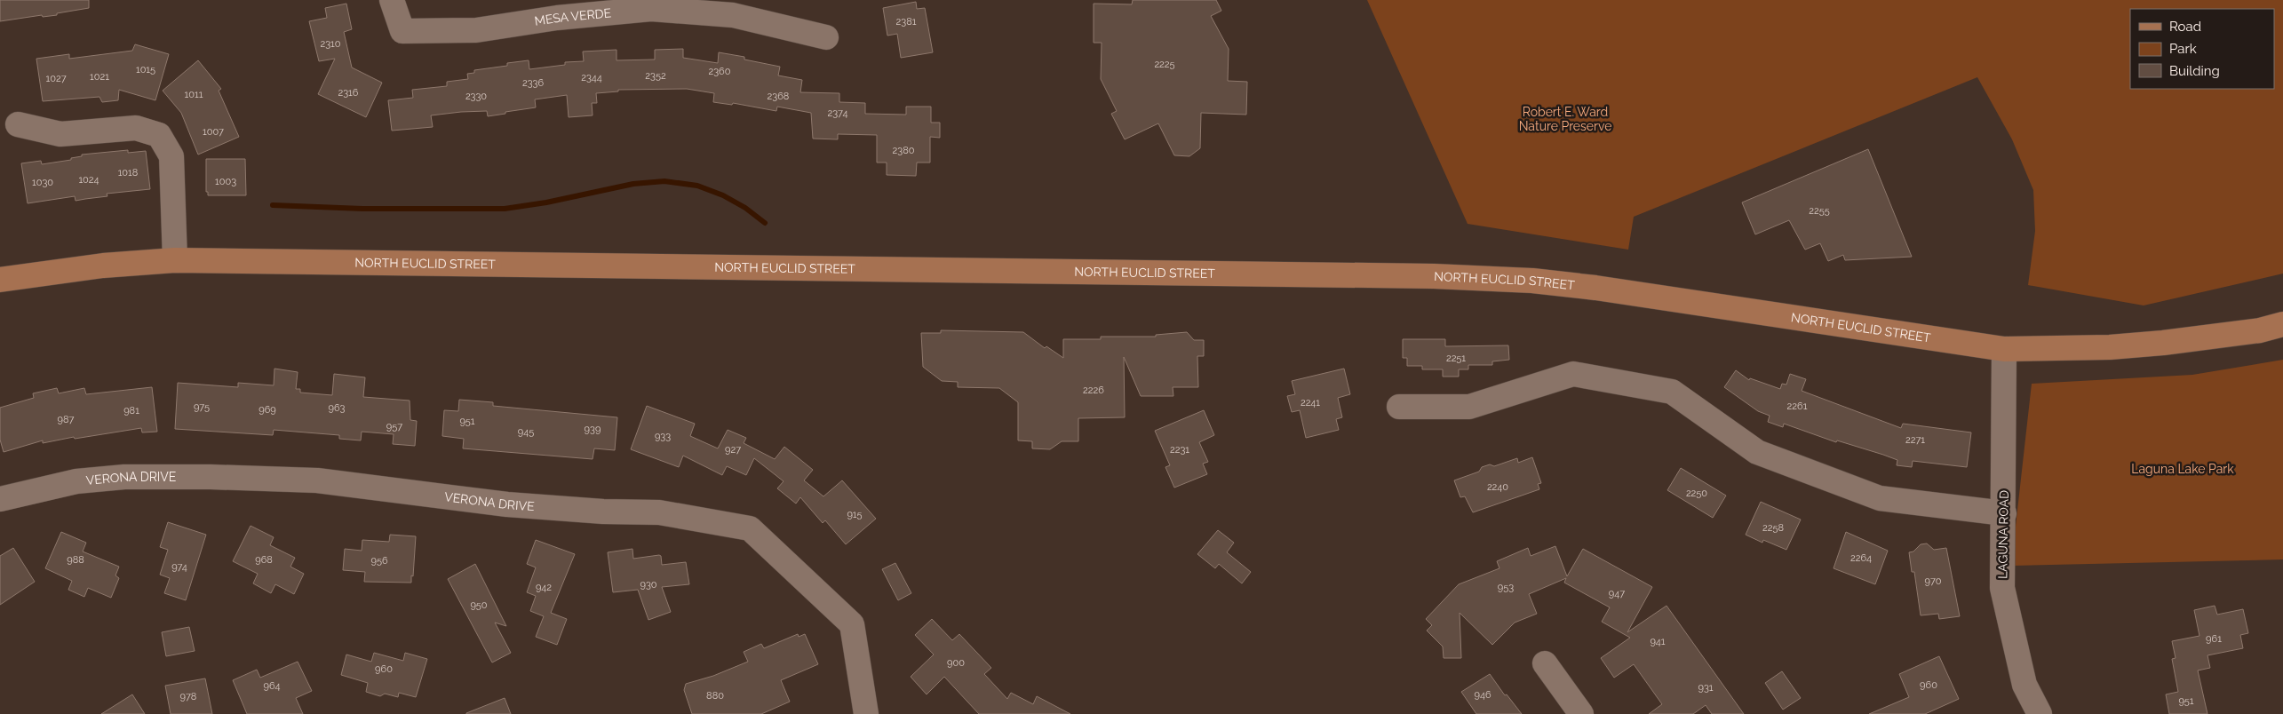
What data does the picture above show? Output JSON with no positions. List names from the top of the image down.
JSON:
{
  "streets": {
    "main road": ["NORTH EUCLID STREET"],
    "street": ["MESA VERDE", "VERONA DRIVE", "LAGUNA ROAD"]
  },
  "crossings": [
    ["NORTH EUCLID STREET", "LAGUNA ROAD"]
  ],
  "parks": ["Robert E. Ward Nature Preserve", "Laguna Lake Park"],
  "house_numbers": [
    "2381",
    "2310",
    "2225",
    "1015",
    "2360",
    "2352",
    "1021",
    "2344",
    "1027",
    "2336",
    "2316",
    "1011",
    "2330",
    "2368",
    "2374",
    "1007",
    "2380",
    "1018",
    "1024",
    "1003",
    "1030",
    "2255",
    "2251",
    "2226",
    "2241",
    "2261",
    "975",
    "963",
    "969",
    "981",
    "987",
    "951",
    "957",
    "939",
    "945",
    "933",
    "2271",
    "927",
    "2231",
    "2240",
    "2250",
    "915",
    "2258",
    "2264",
    "988",
    "968",
    "956",
    "974",
    "970",
    "930",
    "942",
    "953",
    "947",
    "950",
    "961",
    "941",
    "900",
    "960",
    "960",
    "964",
    "931",
    "946",
    "880",
    "978",
    "951"
  ],
  "legend": ["Road", "Park", "Building"]
}
